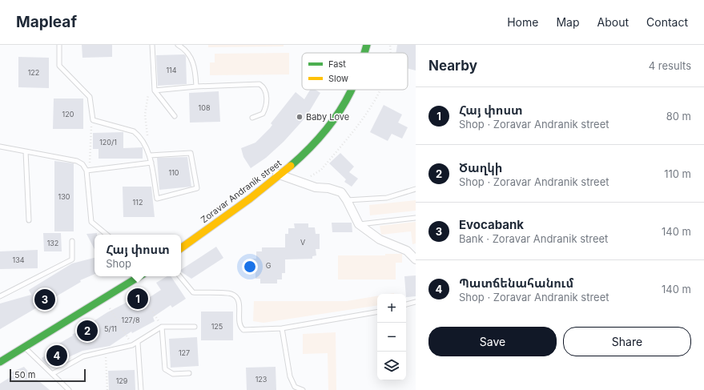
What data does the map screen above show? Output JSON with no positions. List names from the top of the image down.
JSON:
{
  "streets": {
    "main road": ["Zoravar Andranik street"]
  },
  "places": ["Baby Love"],
  "house_numbers": [
    "114",
    "122",
    "108",
    "120",
    "120/1",
    "110",
    "130",
    "112",
    "V",
    "132",
    "134",
    "G",
    "127/8",
    "125",
    "5/11",
    "127",
    "123",
    "129"
  ],
  "legend": ["Fast", "Slow"],
  "scale_bar": "50 m",
  "page": {
    "header": "Mapleaf",
    "nav": [
      "Home",
      "Map",
      "About",
      "Contact"
    ],
    "heading": ["Nearby", "4 results"],
    "list": [
      {
        "mark": "1",
        "name": "Հայ փոստ",
        "note": "Shop · Zoravar Andranik street",
        "value": "80 m"
      },
      {
        "mark": "2",
        "name": "Ծաղկի",
        "note": "Shop · Zoravar Andranik street",
        "value": "110 m"
      },
      {
        "mark": "3",
        "name": "Evocabank",
        "note": "Bank · Zoravar Andranik street",
        "value": "140 m"
      },
      {
        "mark": "4",
        "name": "Պատճենահանում",
        "note": "Shop · Zoravar Andranik street",
        "value": "140 m"
      }
    ],
    "popup": ["Հայ փոստ", "Shop"],
    "pins": [
      "1",
      "3",
      "2",
      "4"
    ],
    "map_buttons": ["+", "−"],
    "buttons": ["Save", "Share"],
    "scale": "50 m"
  }
}
